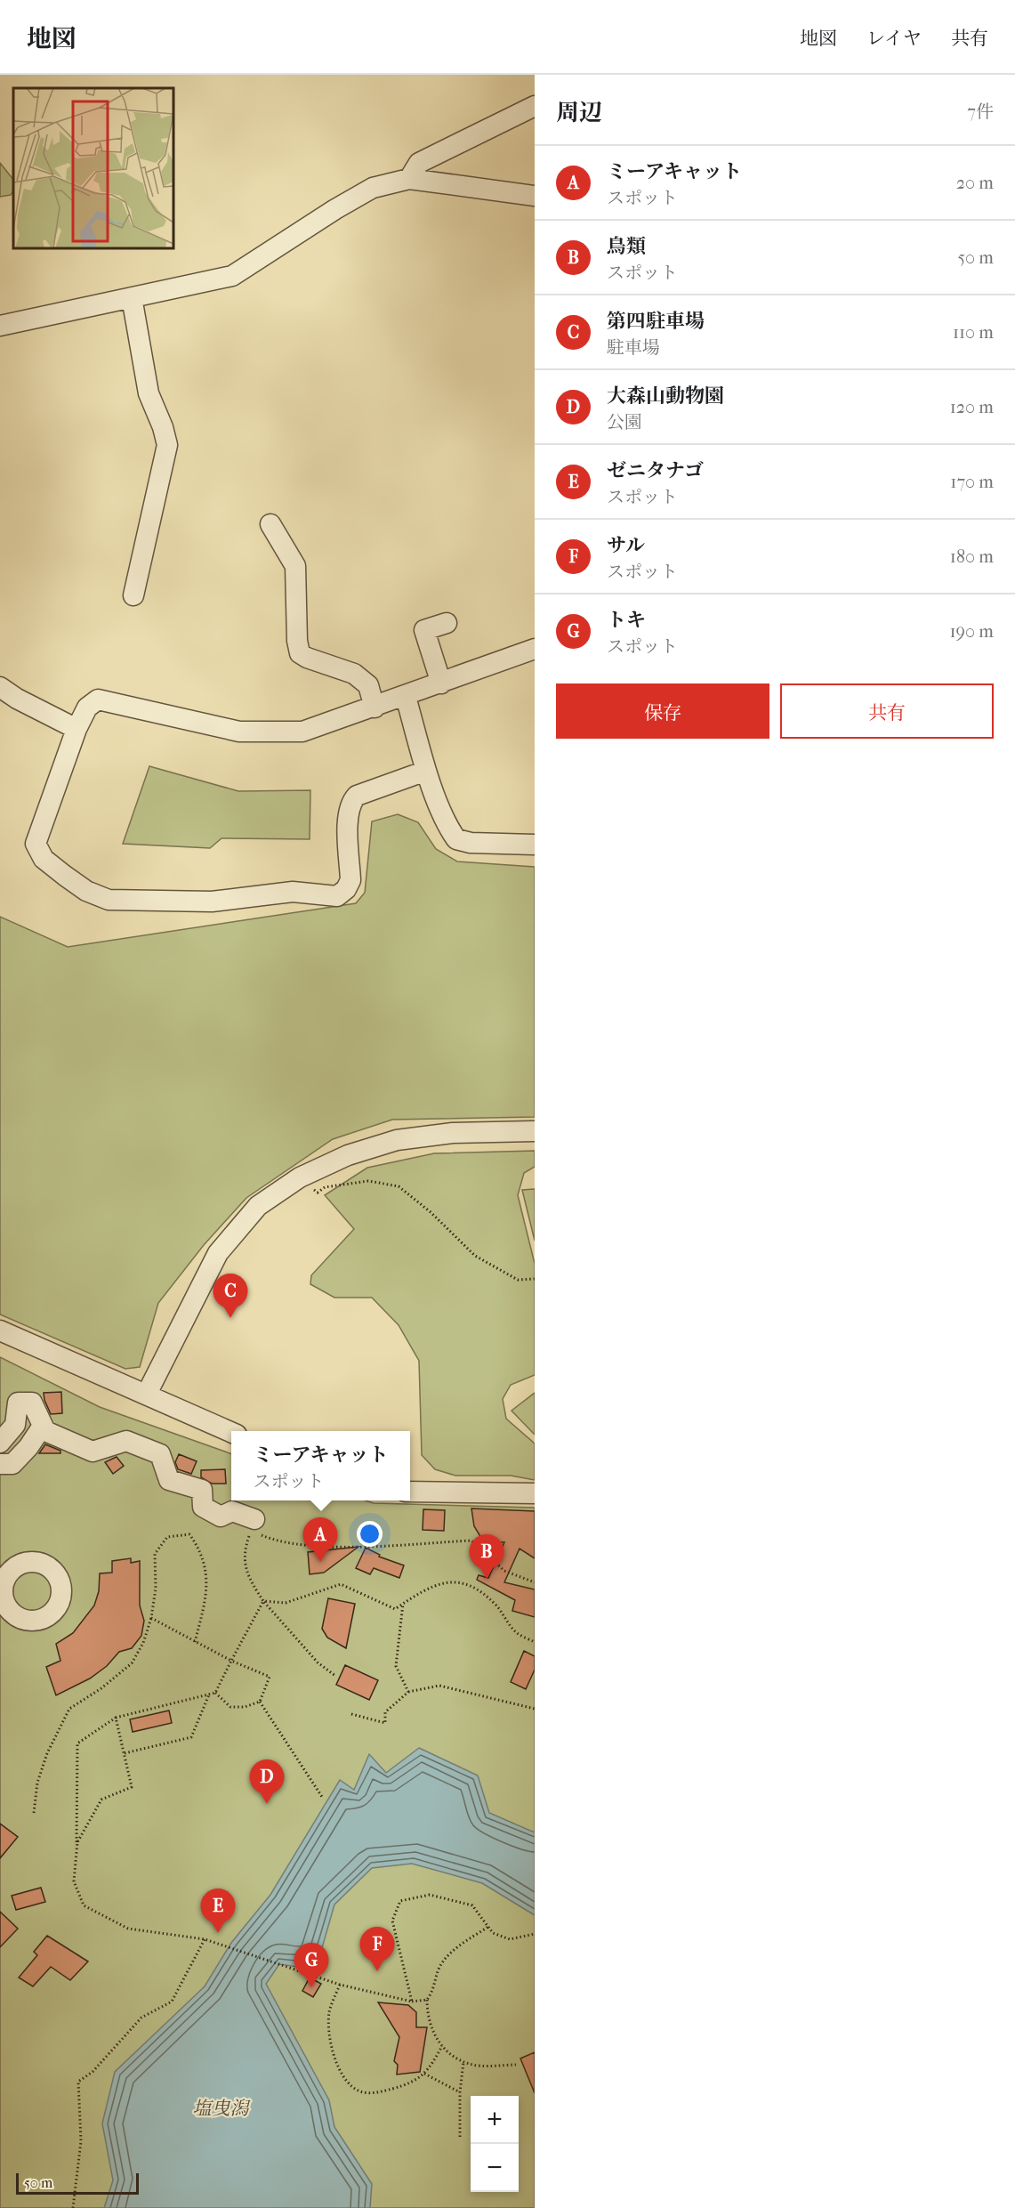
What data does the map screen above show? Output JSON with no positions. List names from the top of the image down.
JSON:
{
  "water": ["塩曳潟"],
  "scale_bar": "50 m",
  "page": {
    "header": "地図",
    "nav": ["地図", "レイヤ", "共有"],
    "heading": ["周辺", "7件"],
    "list": [
      {
        "mark": "A",
        "name": "ミーアキャット",
        "note": "スポット",
        "value": "20 m"
      },
      {
        "mark": "B",
        "name": "鳥類",
        "note": "スポット",
        "value": "50 m"
      },
      {
        "mark": "C",
        "name": "第四駐車場",
        "note": "駐車場",
        "value": "110 m"
      },
      {
        "mark": "D",
        "name": "大森山動物園",
        "note": "公園",
        "value": "120 m"
      },
      {
        "mark": "E",
        "name": "ゼニタナゴ",
        "note": "スポット",
        "value": "170 m"
      },
      {
        "mark": "F",
        "name": "サル",
        "note": "スポット",
        "value": "180 m"
      },
      {
        "mark": "G",
        "name": "トキ",
        "note": "スポット",
        "value": "190 m"
      }
    ],
    "buttons": ["保存", "共有"],
    "pins": [
      "C",
      "A",
      "B",
      "D",
      "E",
      "F",
      "G"
    ],
    "popup": ["ミーアキャット", "スポット"],
    "map_buttons": ["+", "−"],
    "scale": "50 m"
  }
}
